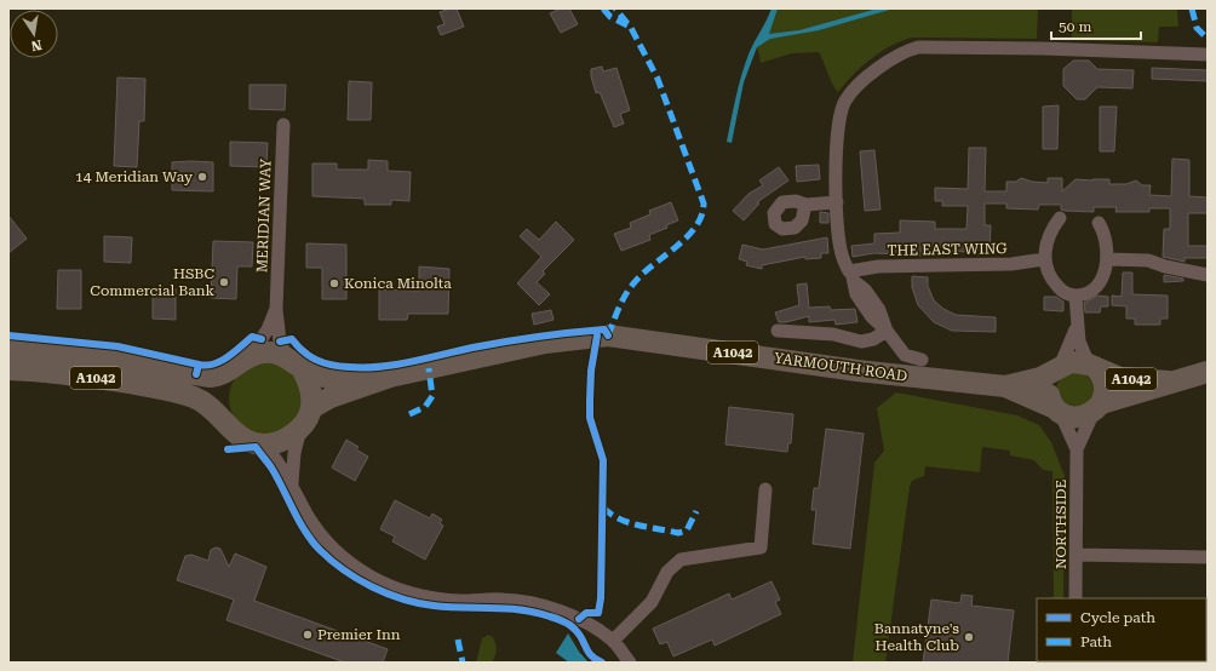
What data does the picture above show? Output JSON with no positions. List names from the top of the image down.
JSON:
{
  "streets": {
    "highway": ["A1042", "YARMOUTH ROAD"],
    "street": ["MERIDIAN WAY", "THE EAST WING", "NORTHSIDE"]
  },
  "crossings": [
    ["MERIDIAN WAY", "A1042"],
    ["MERIDIAN WAY", "YARMOUTH ROAD"],
    ["A1042", "YARMOUTH ROAD"],
    ["A1042", "NORTHSIDE"],
    ["YARMOUTH ROAD", "NORTHSIDE"]
  ],
  "places": [
    "14 Meridian Way",
    "HSBC Commercial Bank",
    "Konica Minolta",
    "Premier Inn",
    "Bannatyne's Health Club"
  ],
  "legend": ["Cycle path", "Path"],
  "scale_bar": "50 m",
  "north": "bottom"
}
